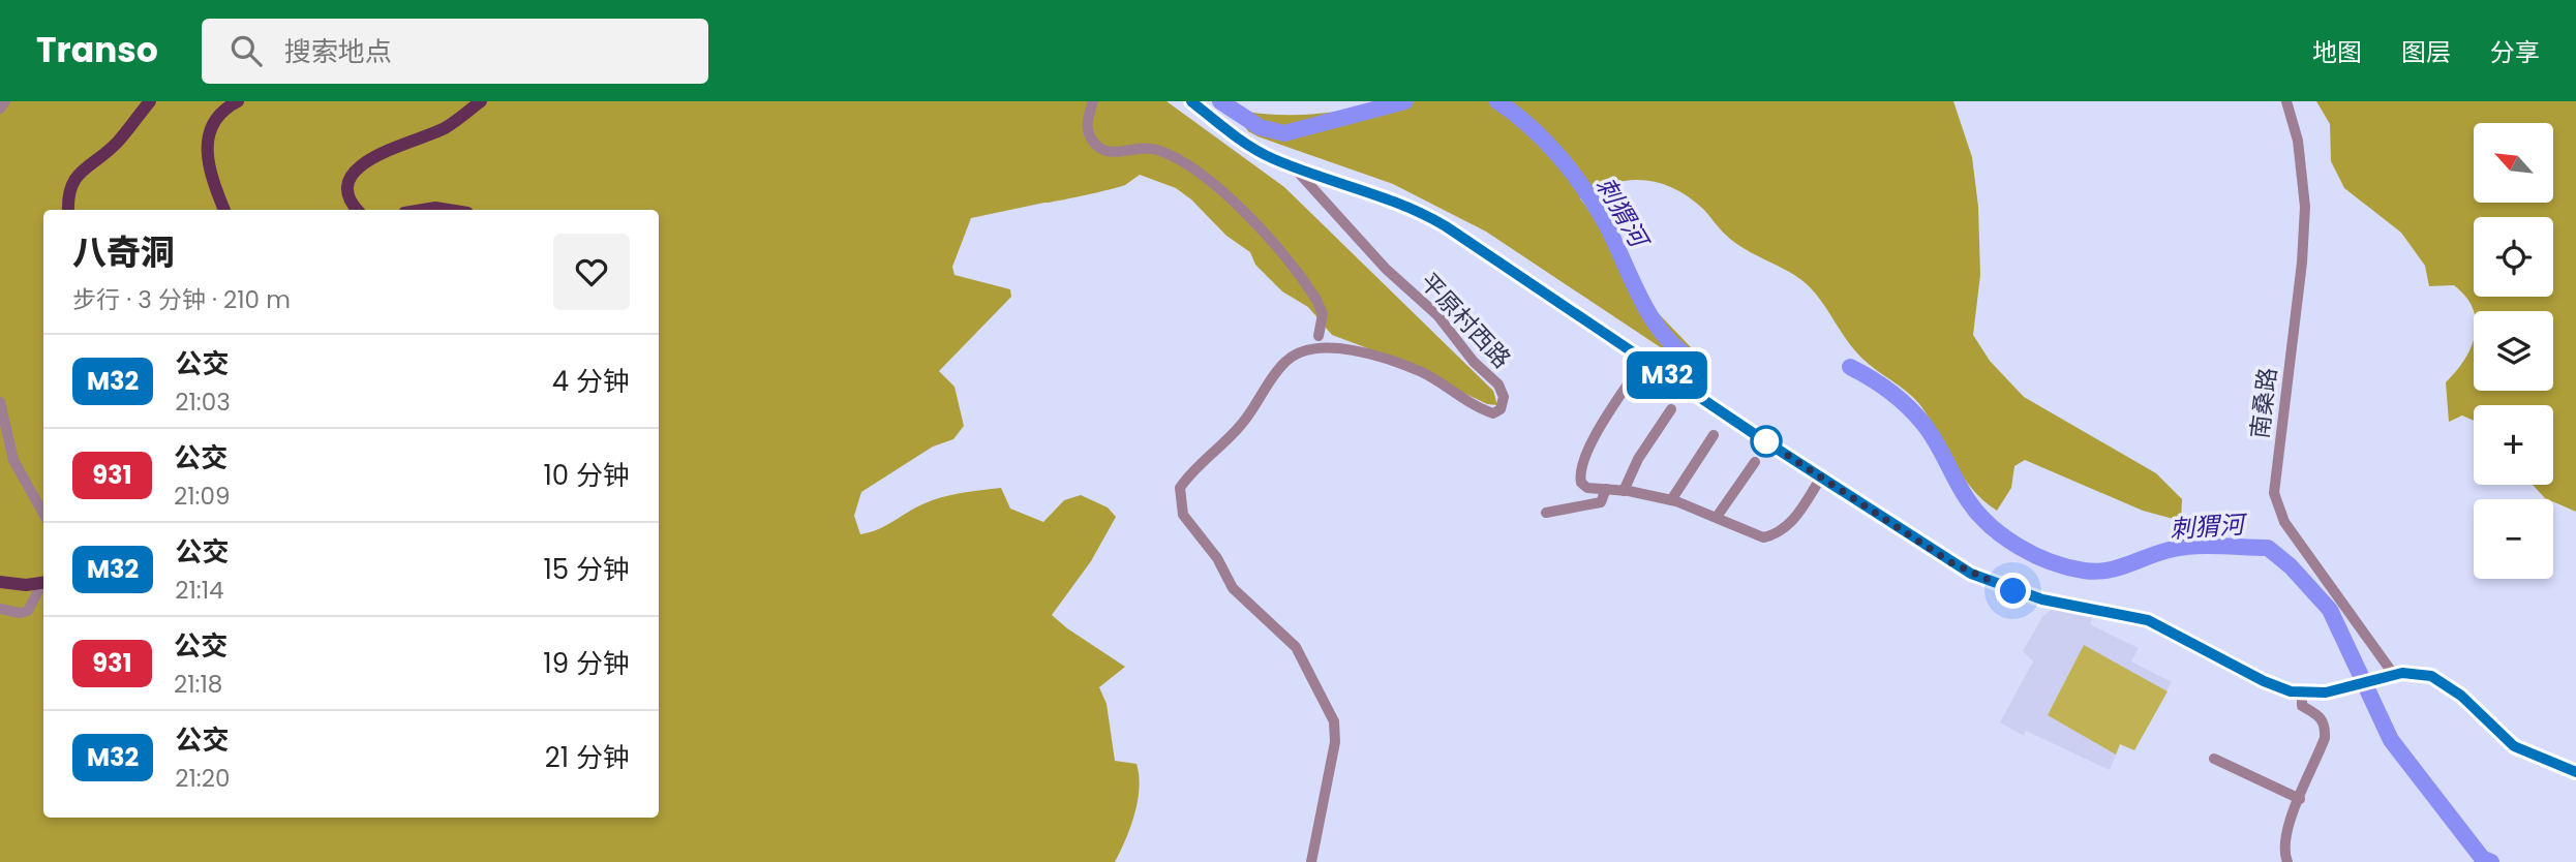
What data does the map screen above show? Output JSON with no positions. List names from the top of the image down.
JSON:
{
  "streets": {
    "street": ["平原村西路", "南桑路"]
  },
  "water": ["刺猬河"],
  "lines": ["bus line M32"],
  "north": "top left",
  "page": {
    "header": "Transo",
    "search": "搜索地点",
    "nav": ["地图", "图层", "分享"],
    "on_map": "M32",
    "map_buttons": ["+", "−"],
    "heading": ["八奇洞", "步行 · 3 分钟 · 210 m"],
    "list": [
      {
        "mark": "M32",
        "name": "公交",
        "note": "21:03",
        "value": "4 分钟"
      },
      {
        "mark": "931",
        "name": "公交",
        "note": "21:09",
        "value": "10 分钟"
      },
      {
        "mark": "M32",
        "name": "公交",
        "note": "21:14",
        "value": "15 分钟"
      },
      {
        "mark": "931",
        "name": "公交",
        "note": "21:18",
        "value": "19 分钟"
      },
      {
        "mark": "M32",
        "name": "公交",
        "note": "21:20",
        "value": "21 分钟"
      }
    ]
  }
}
